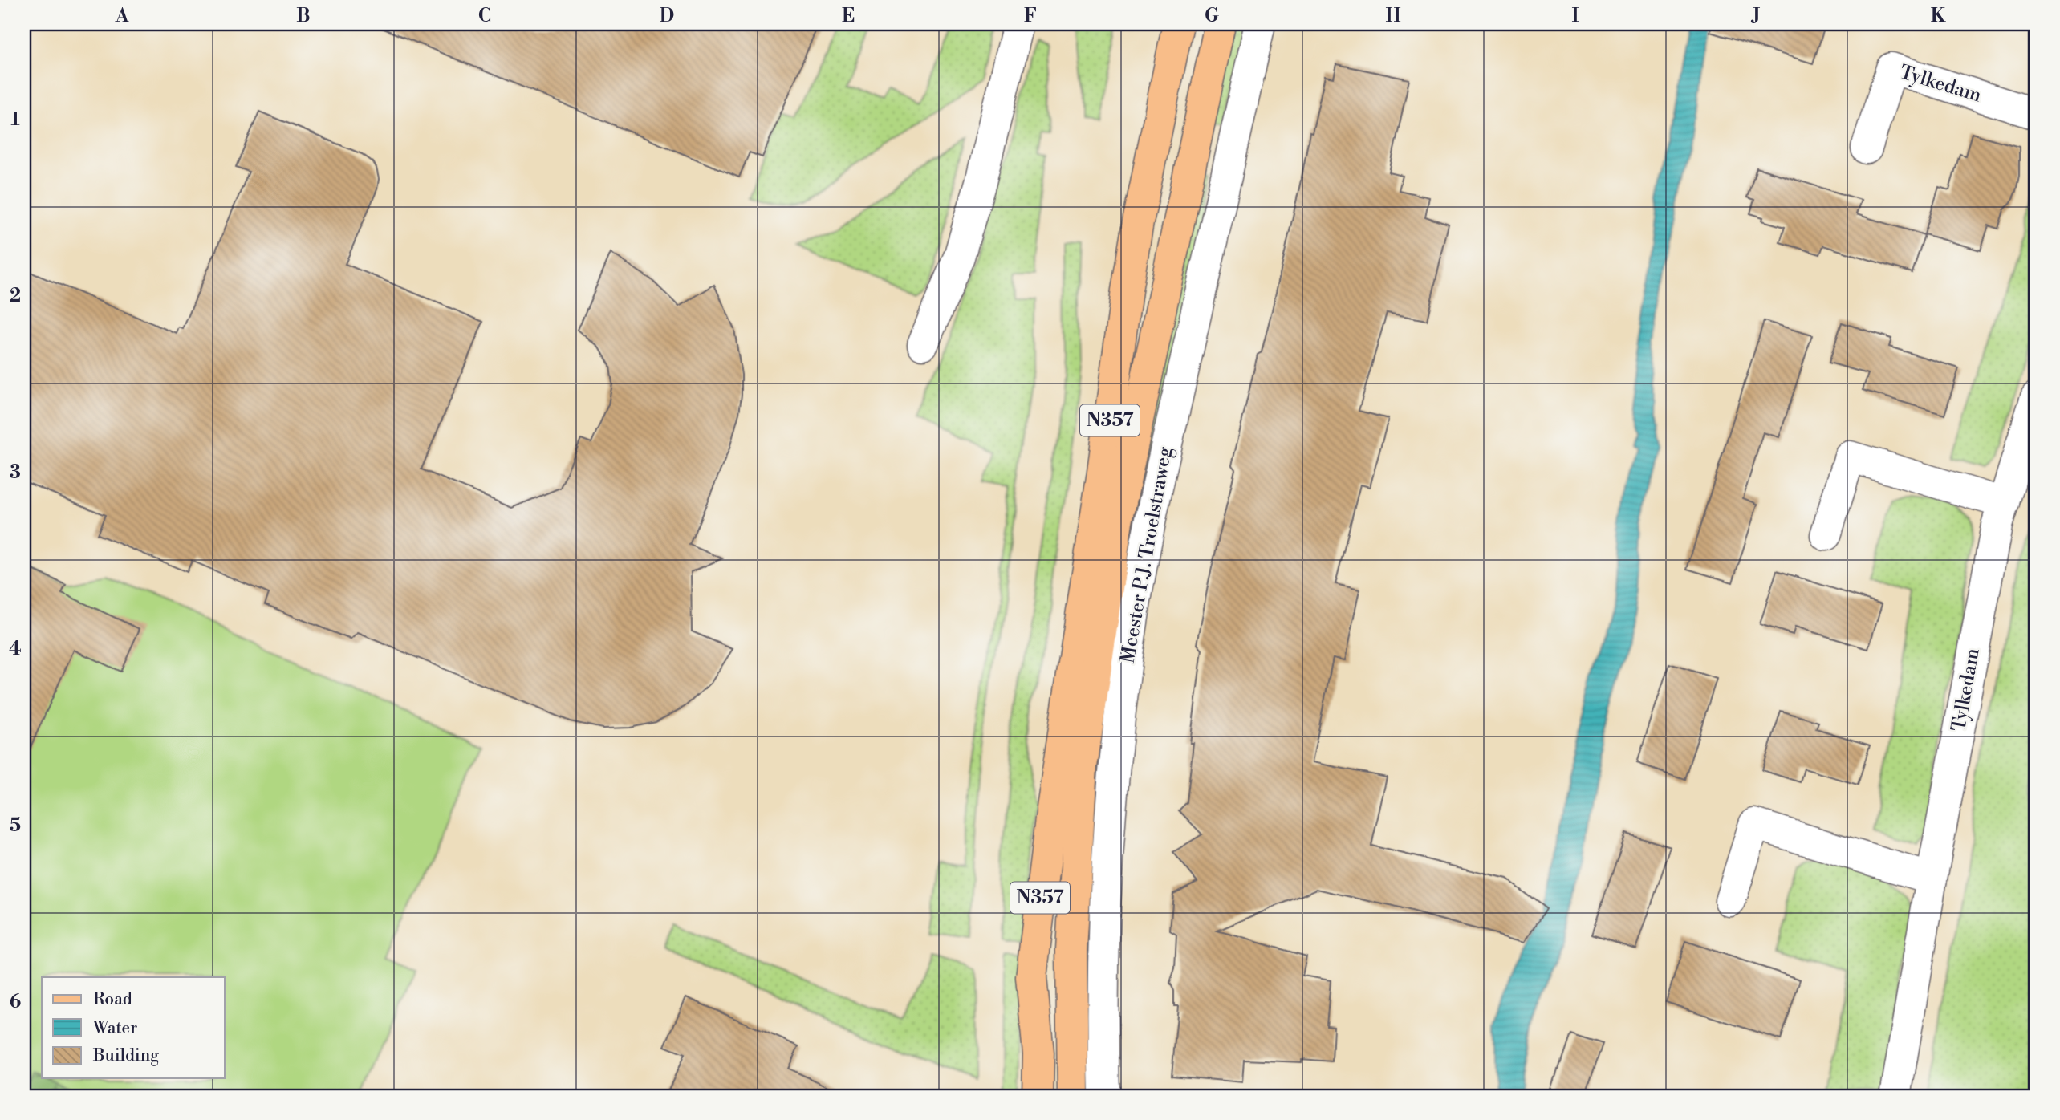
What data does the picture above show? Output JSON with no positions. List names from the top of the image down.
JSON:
{
  "streets": {
    "main road": ["N357", "Meester P.J. Troelstraweg"],
    "street": ["Tylkedam"]
  },
  "legend": ["Road", "Water", "Building"],
  "grid": {
    "columns": [
      "A",
      "B",
      "C",
      "D",
      "E",
      "F",
      "G",
      "H",
      "I",
      "J",
      "K"
    ],
    "rows": [
      "1",
      "2",
      "3",
      "4",
      "5",
      "6"
    ]
  }
}
